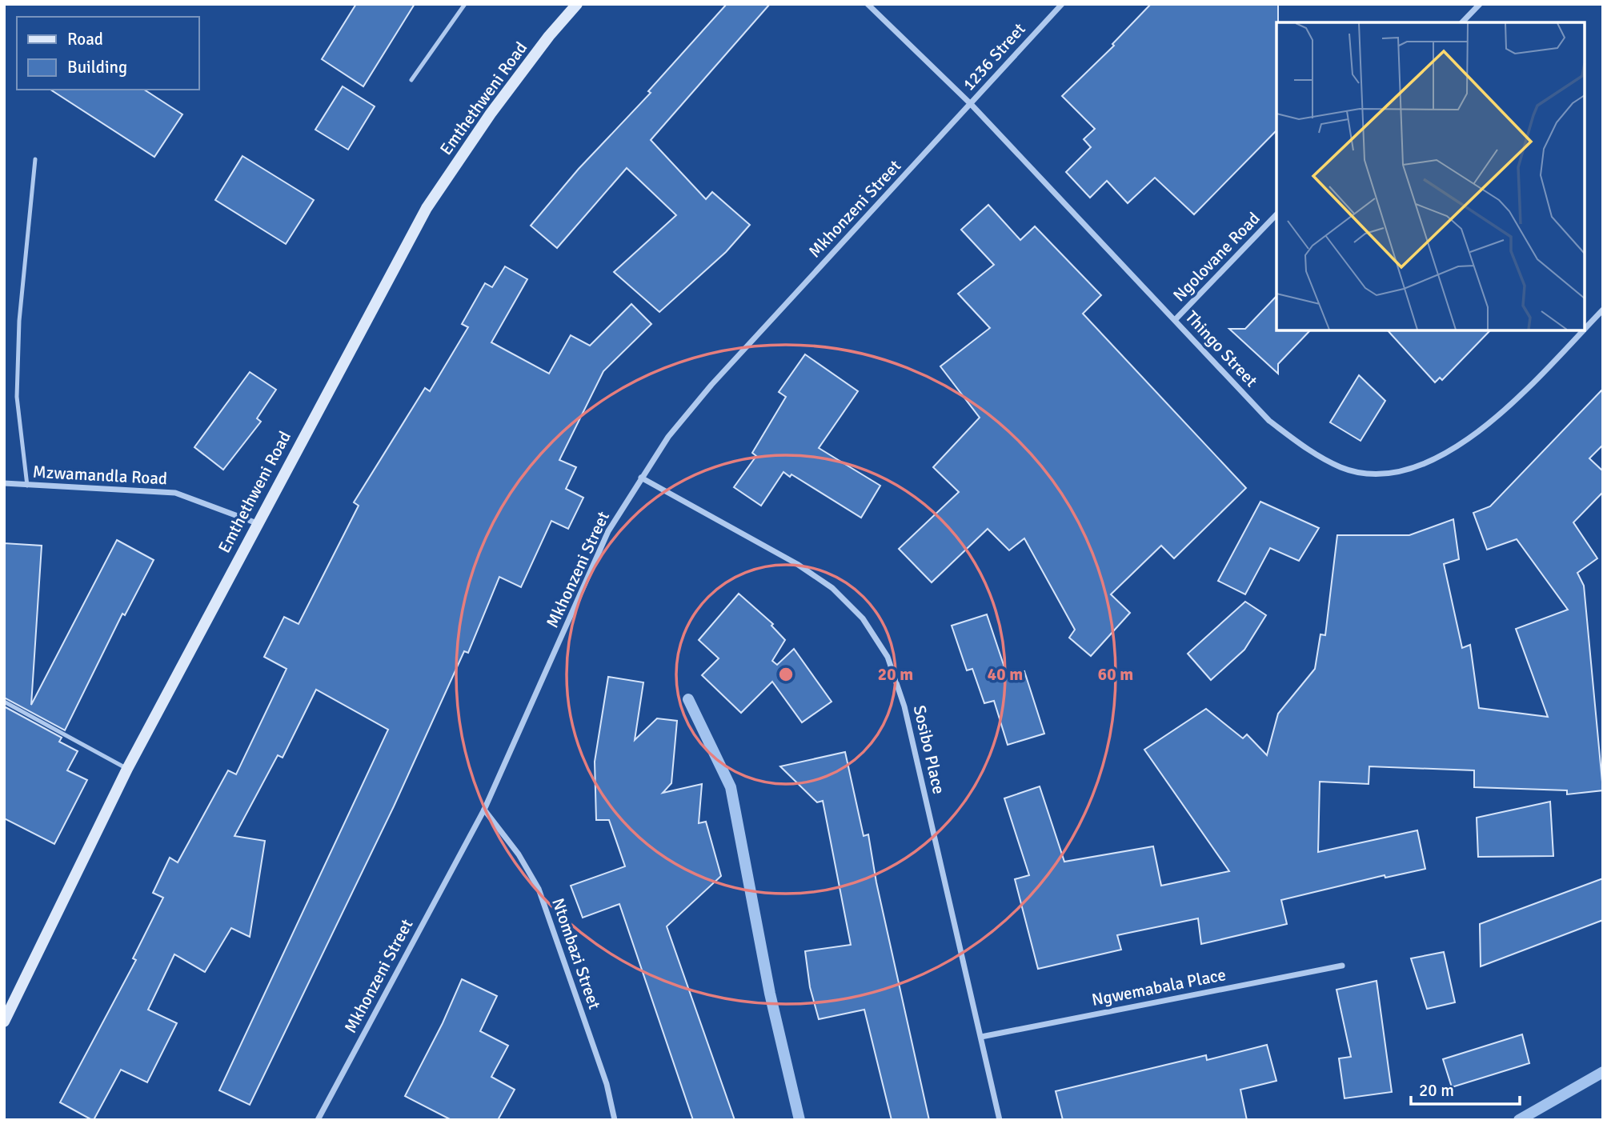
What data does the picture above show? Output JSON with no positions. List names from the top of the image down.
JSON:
{
  "streets": {
    "street": [
      "1236 Street",
      "Emthethweni Road",
      "Mkhonzeni Street",
      "Ngolovane Road",
      "Thingo Street",
      "Mzwamandla Road",
      "Sosibo Place",
      "Ntombazi Street",
      "Ngwemabala Place"
    ]
  },
  "crossings": [
    ["1236 Street", "Mkhonzeni Street"],
    ["1236 Street", "Thingo Street"],
    ["Emthethweni Road", "Mzwamandla Road"],
    ["Mkhonzeni Street", "Thingo Street"],
    ["Mkhonzeni Street", "Sosibo Place"],
    ["Mkhonzeni Street", "Ntombazi Street"],
    ["Ngolovane Road", "Thingo Street"],
    ["Sosibo Place", "Ngwemabala Place"]
  ],
  "legend": ["Road", "Building"],
  "scale_bar": "20 m",
  "rings": ["20 m", "40 m", "60 m"]
}
